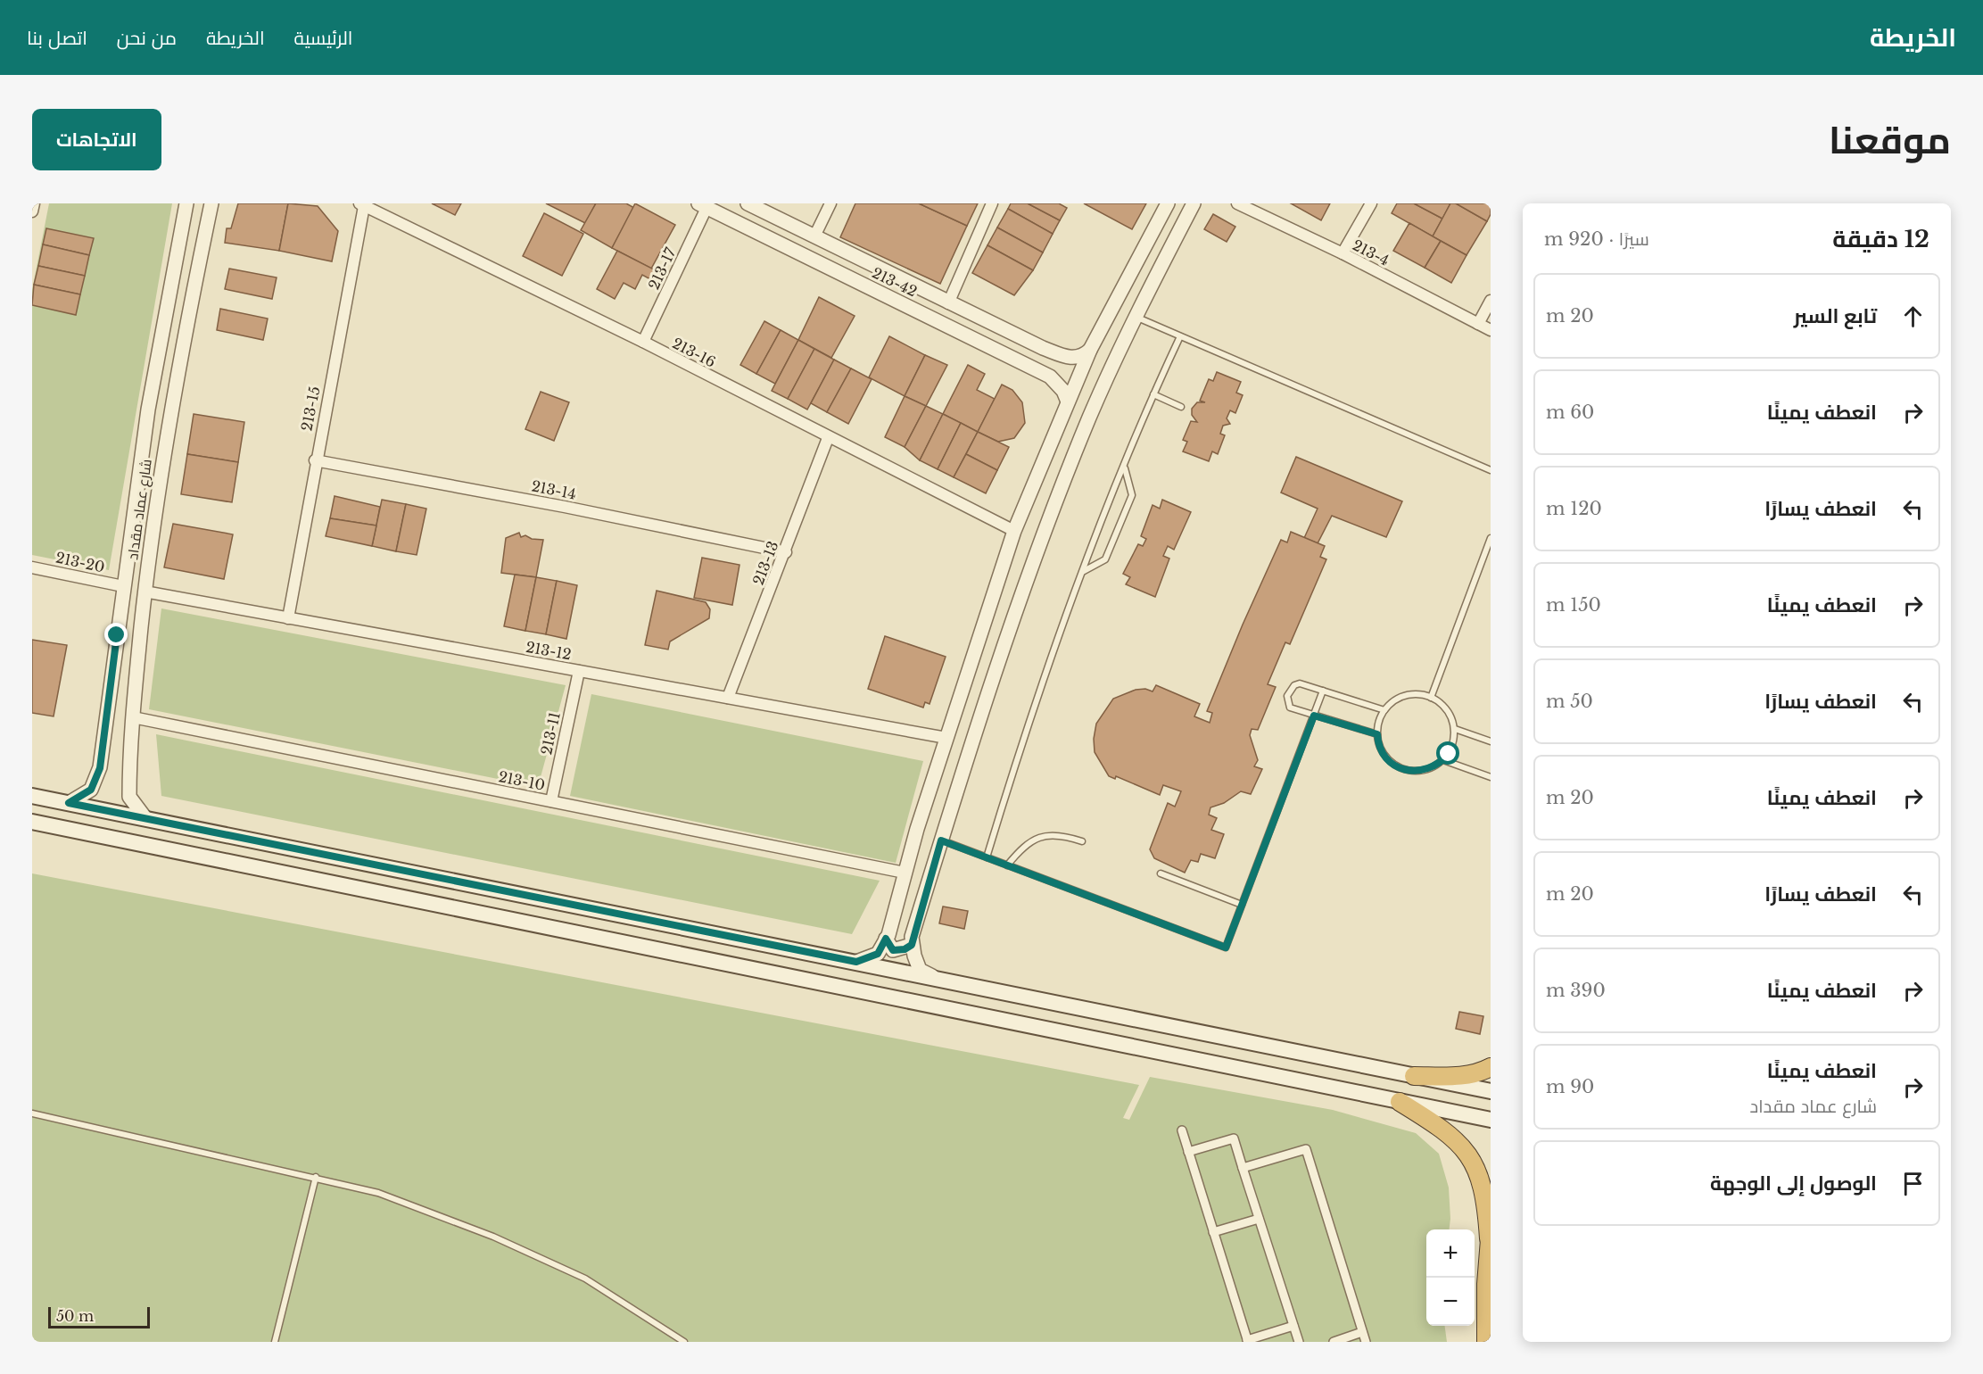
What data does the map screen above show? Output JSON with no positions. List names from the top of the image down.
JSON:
{
  "streets": {
    "street": [
      "213-4",
      "213-17",
      "213-42",
      "213-16",
      "213-15",
      "213-14",
      "شارع عماد مقداد",
      "213-20",
      "213-13",
      "213-12",
      "213-11",
      "213-10"
    ]
  },
  "crossings": [
    ["213-17", "213-42"],
    ["213-17", "213-16"],
    ["213-16", "213-15"],
    ["213-16", "213-13"],
    ["213-15", "213-14"],
    ["213-15", "213-12"],
    ["213-14", "213-13"],
    ["شارع عماد مقداد", "213-20"],
    ["شارع عماد مقداد", "213-12"],
    ["شارع عماد مقداد", "213-10"],
    ["213-13", "213-12"],
    ["213-12", "213-11"],
    ["213-11", "213-10"]
  ],
  "scale_bar": "50 m",
  "page": {
    "header": "الخريطة",
    "nav": [
      "الرئيسية",
      "الخريطة",
      "من نحن",
      "اتصل بنا"
    ],
    "title": "موقعنا",
    "buttons": "الاتجاهات",
    "heading": ["12 دقيقة", "سيرًا · 920 m"],
    "list": [
      ["تابع السير", "20 m"],
      ["انعطف يمينًا", "60 m"],
      ["انعطف يسارًا", "120 m"],
      ["انعطف يمينًا", "150 m"],
      ["انعطف يسارًا", "50 m"],
      ["انعطف يمينًا", "20 m"],
      ["انعطف يسارًا", "20 m"],
      ["انعطف يمينًا", "390 m"],
      ["انعطف يمينًا", "شارع عماد مقداد", "90 m"],
      "الوصول إلى الوجهة"
    ],
    "map_buttons": ["+", "−"],
    "scale": "50 m"
  }
}
